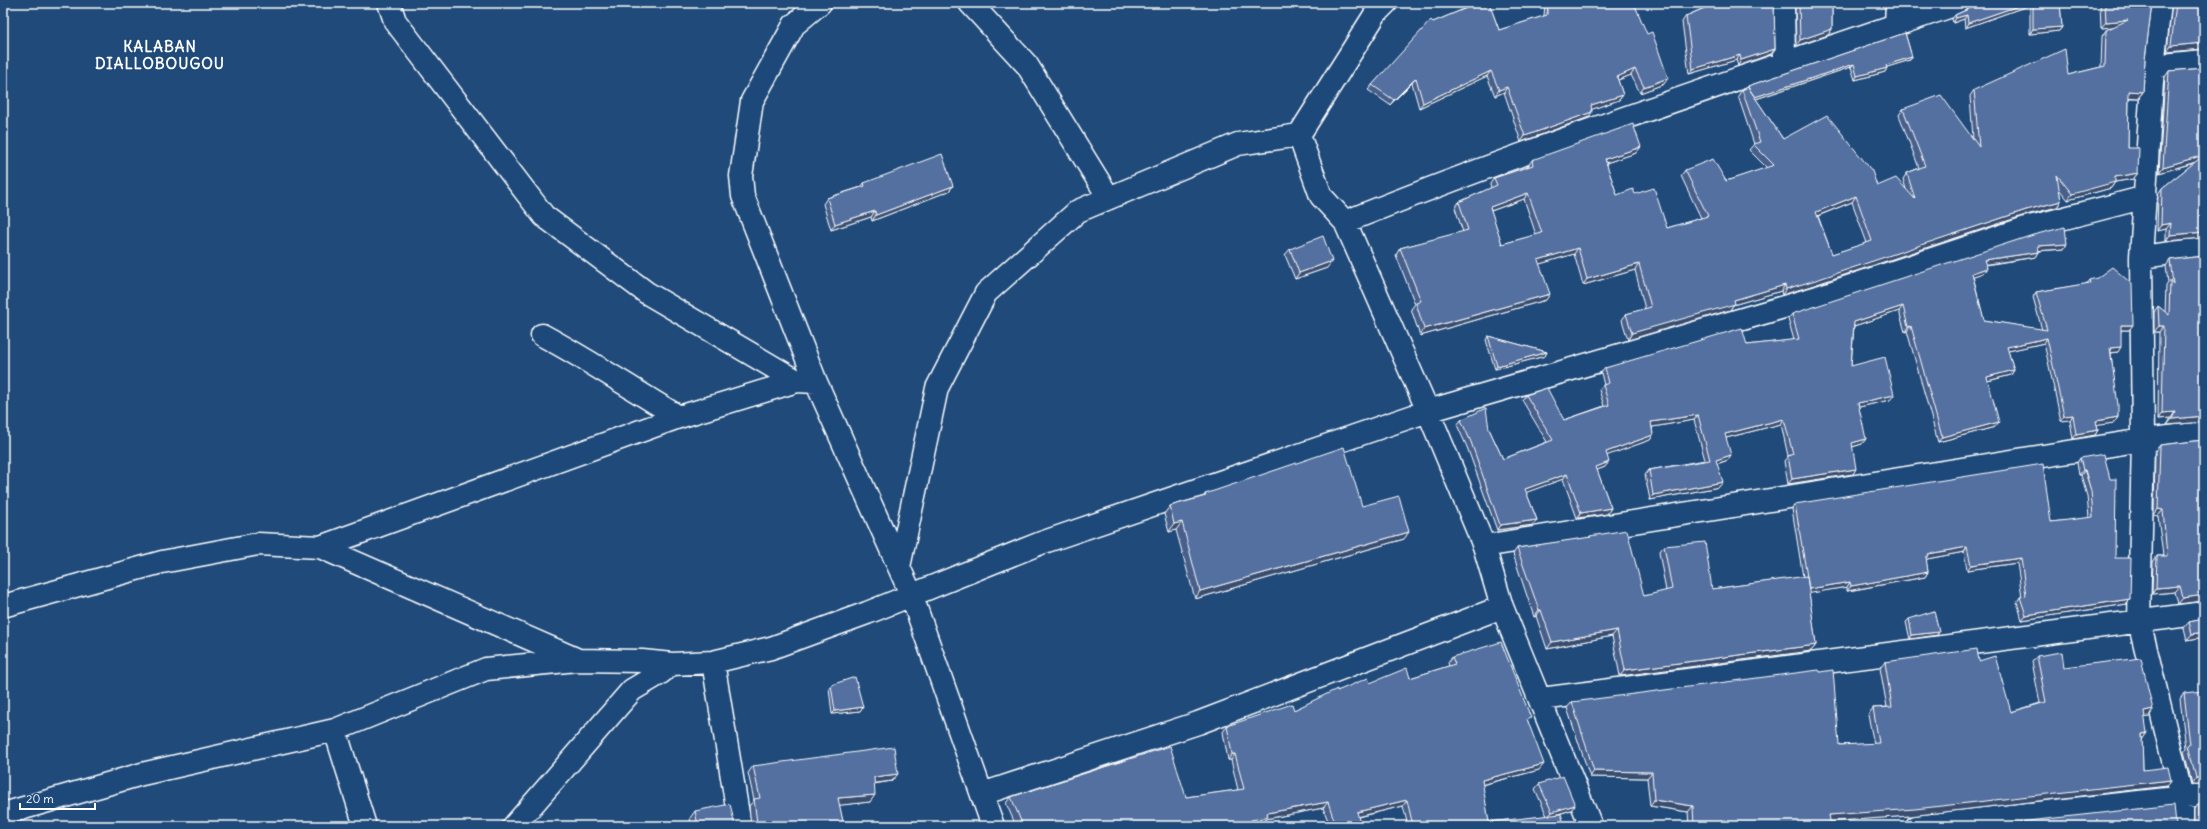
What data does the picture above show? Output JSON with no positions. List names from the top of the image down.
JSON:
{
  "districts": ["KALABAN DIALLOBOUGOU"],
  "scale_bar": "20 m"
}
